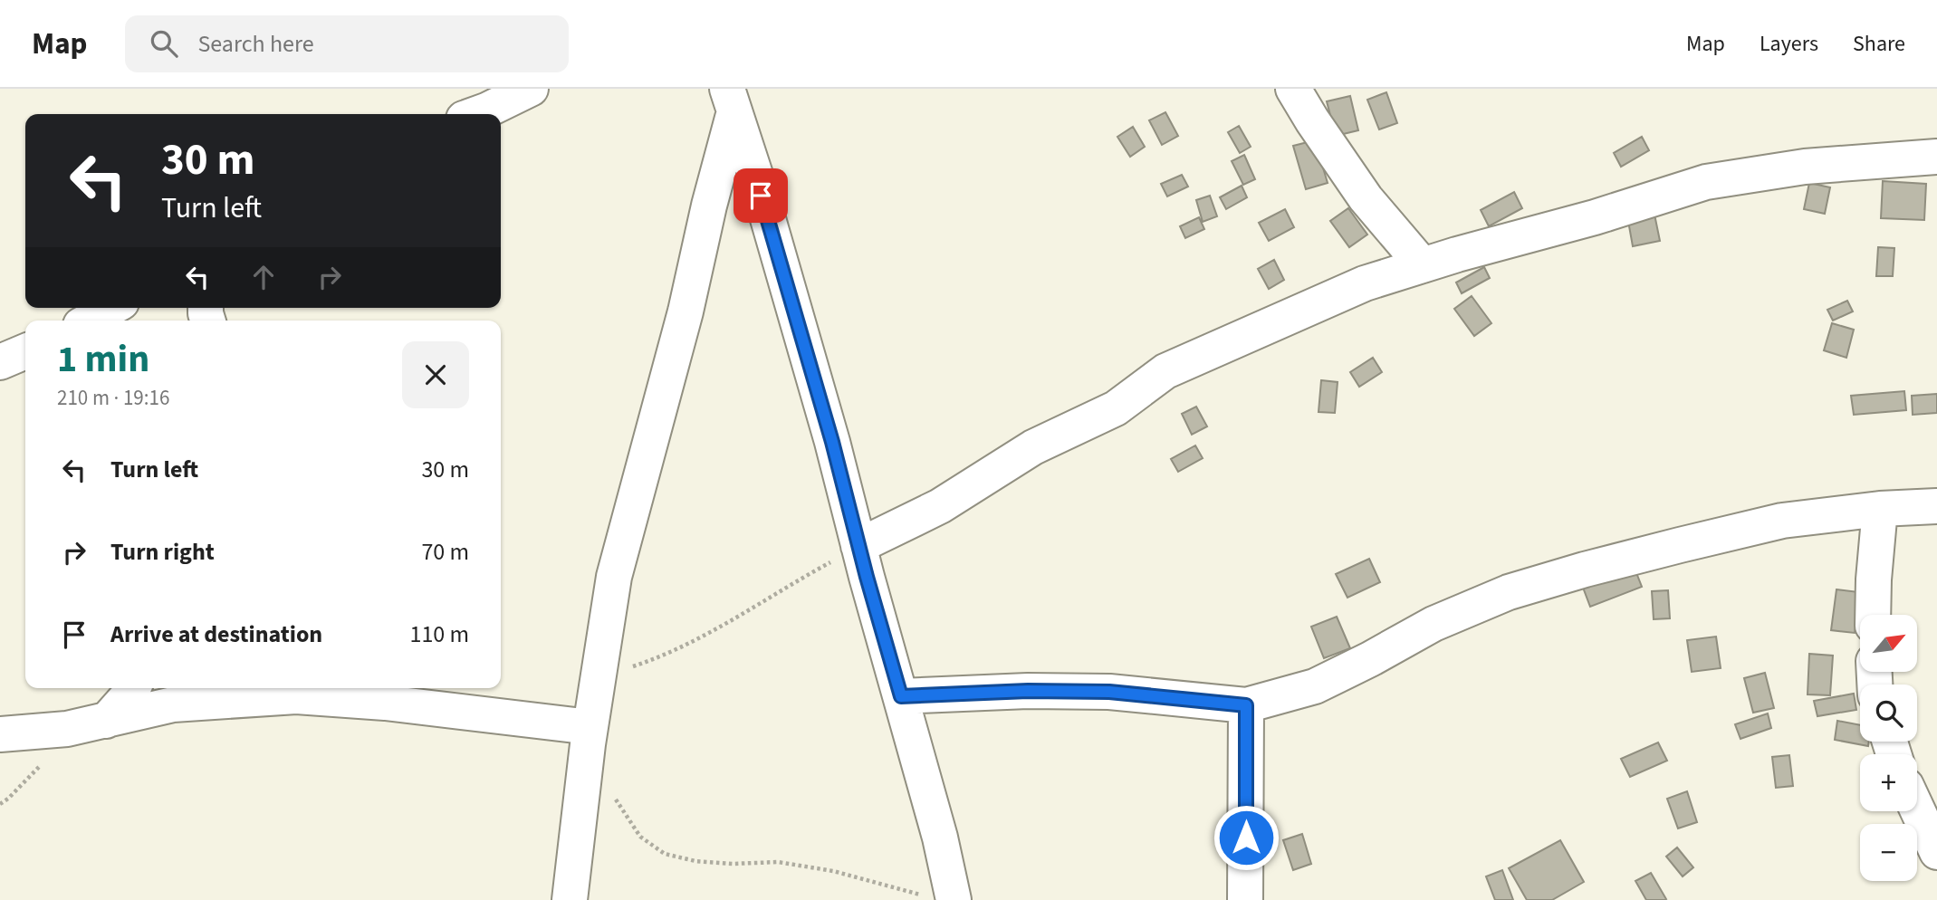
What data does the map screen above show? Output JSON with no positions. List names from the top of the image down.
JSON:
{
  "north": "top right",
  "page": {
    "header": "Map",
    "search": "Search here",
    "nav": ["Map", "Layers", "Share"],
    "turn": ["30 m", "Turn left"],
    "heading": ["1 min", "210 m · 19:16"],
    "list": [
      {
        "name": "Turn left",
        "value": "30 m"
      },
      {
        "name": "Turn right",
        "value": "70 m"
      },
      {
        "name": "Arrive at destination",
        "value": "110 m"
      }
    ],
    "map_buttons": ["+", "−"]
  }
}
